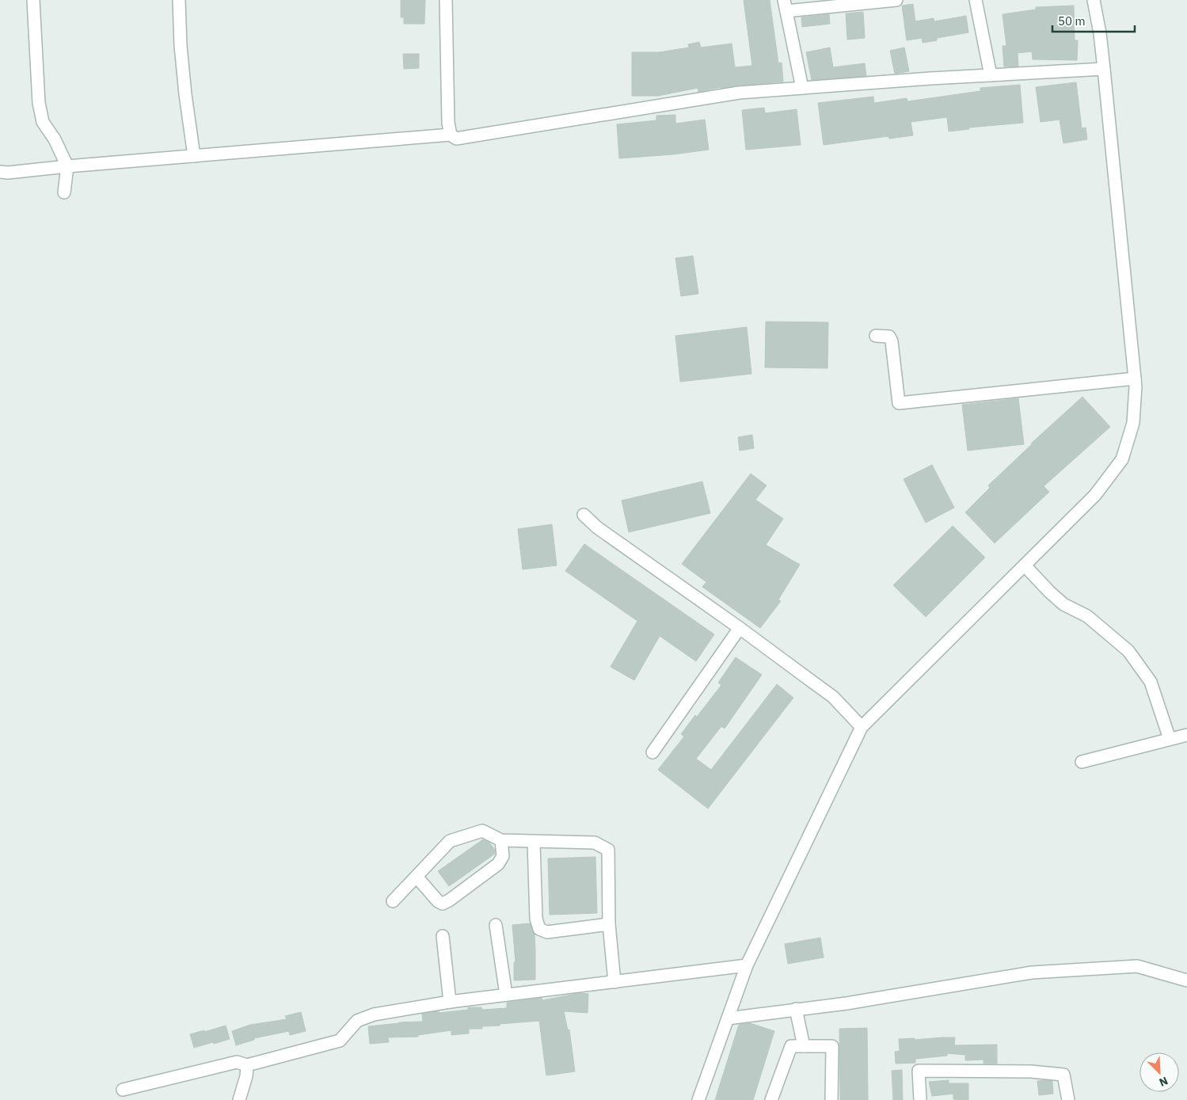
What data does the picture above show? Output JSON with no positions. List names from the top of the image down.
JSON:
{
  "scale_bar": "50 m",
  "north": "bottom right"
}
